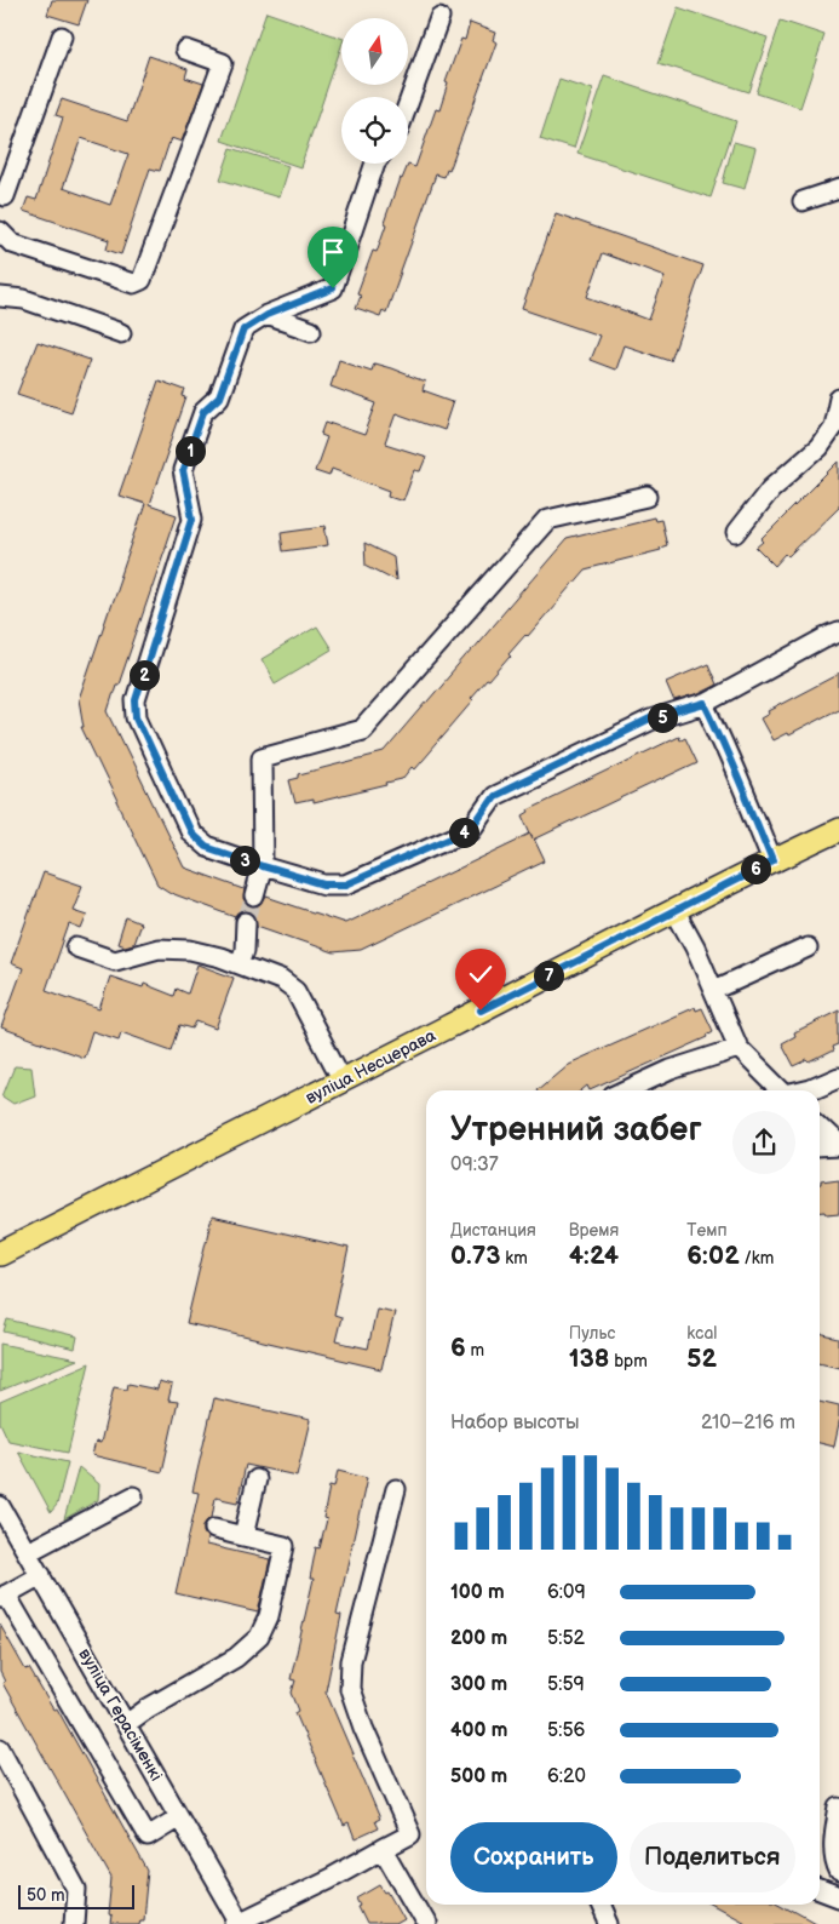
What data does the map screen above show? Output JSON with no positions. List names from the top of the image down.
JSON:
{
  "streets": {
    "main road": ["вуліца Несцерава"],
    "street": ["вуліца Герасіменкі"]
  },
  "scale_bar": "50 m",
  "north": "top",
  "page": {
    "pins": [
      "1",
      "2",
      "5",
      "4",
      "3",
      "6",
      "7"
    ],
    "heading": ["Утренний забег", "09:37"],
    "stats": [
      ["Дистанция", "0.73 km"],
      ["Время", "4:24"],
      ["Темп", "6:02 /km"],
      ["6 m"],
      ["Пульс", "138 bpm"],
      ["kcal", "52"]
    ],
    "chart": ["Набор высоты", "210–216 m"],
    "list": [
      {
        "name": "100 m",
        "note": "6:09"
      },
      {
        "name": "200 m",
        "note": "5:52"
      },
      {
        "name": "300 m",
        "note": "5:59"
      },
      {
        "name": "400 m",
        "note": "5:56"
      },
      {
        "name": "500 m",
        "note": "6:20"
      }
    ],
    "buttons": ["Сохранить", "Поделиться"],
    "scale": "50 m"
  }
}
